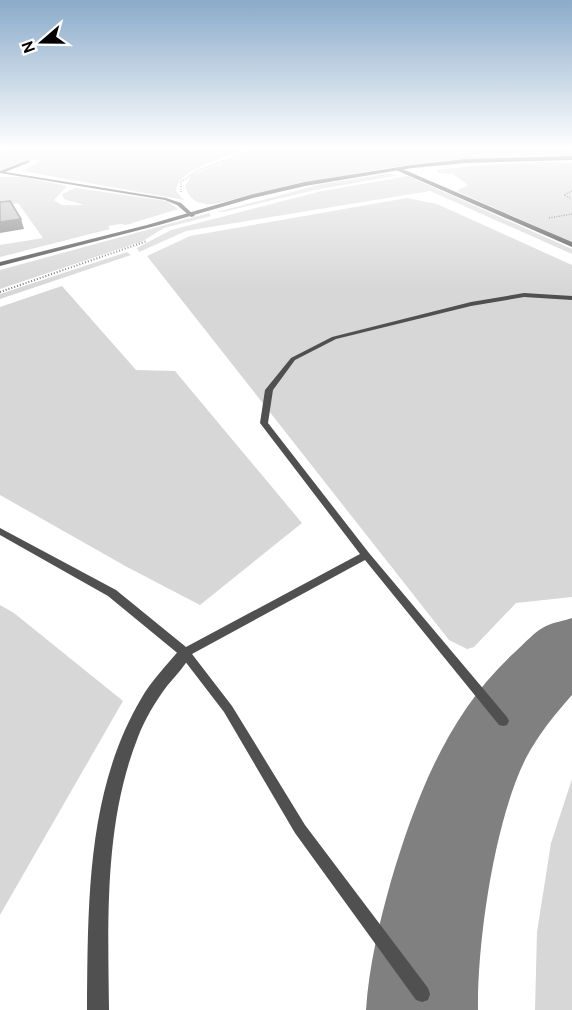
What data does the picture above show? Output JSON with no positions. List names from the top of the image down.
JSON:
{
  "north": "left"
}
